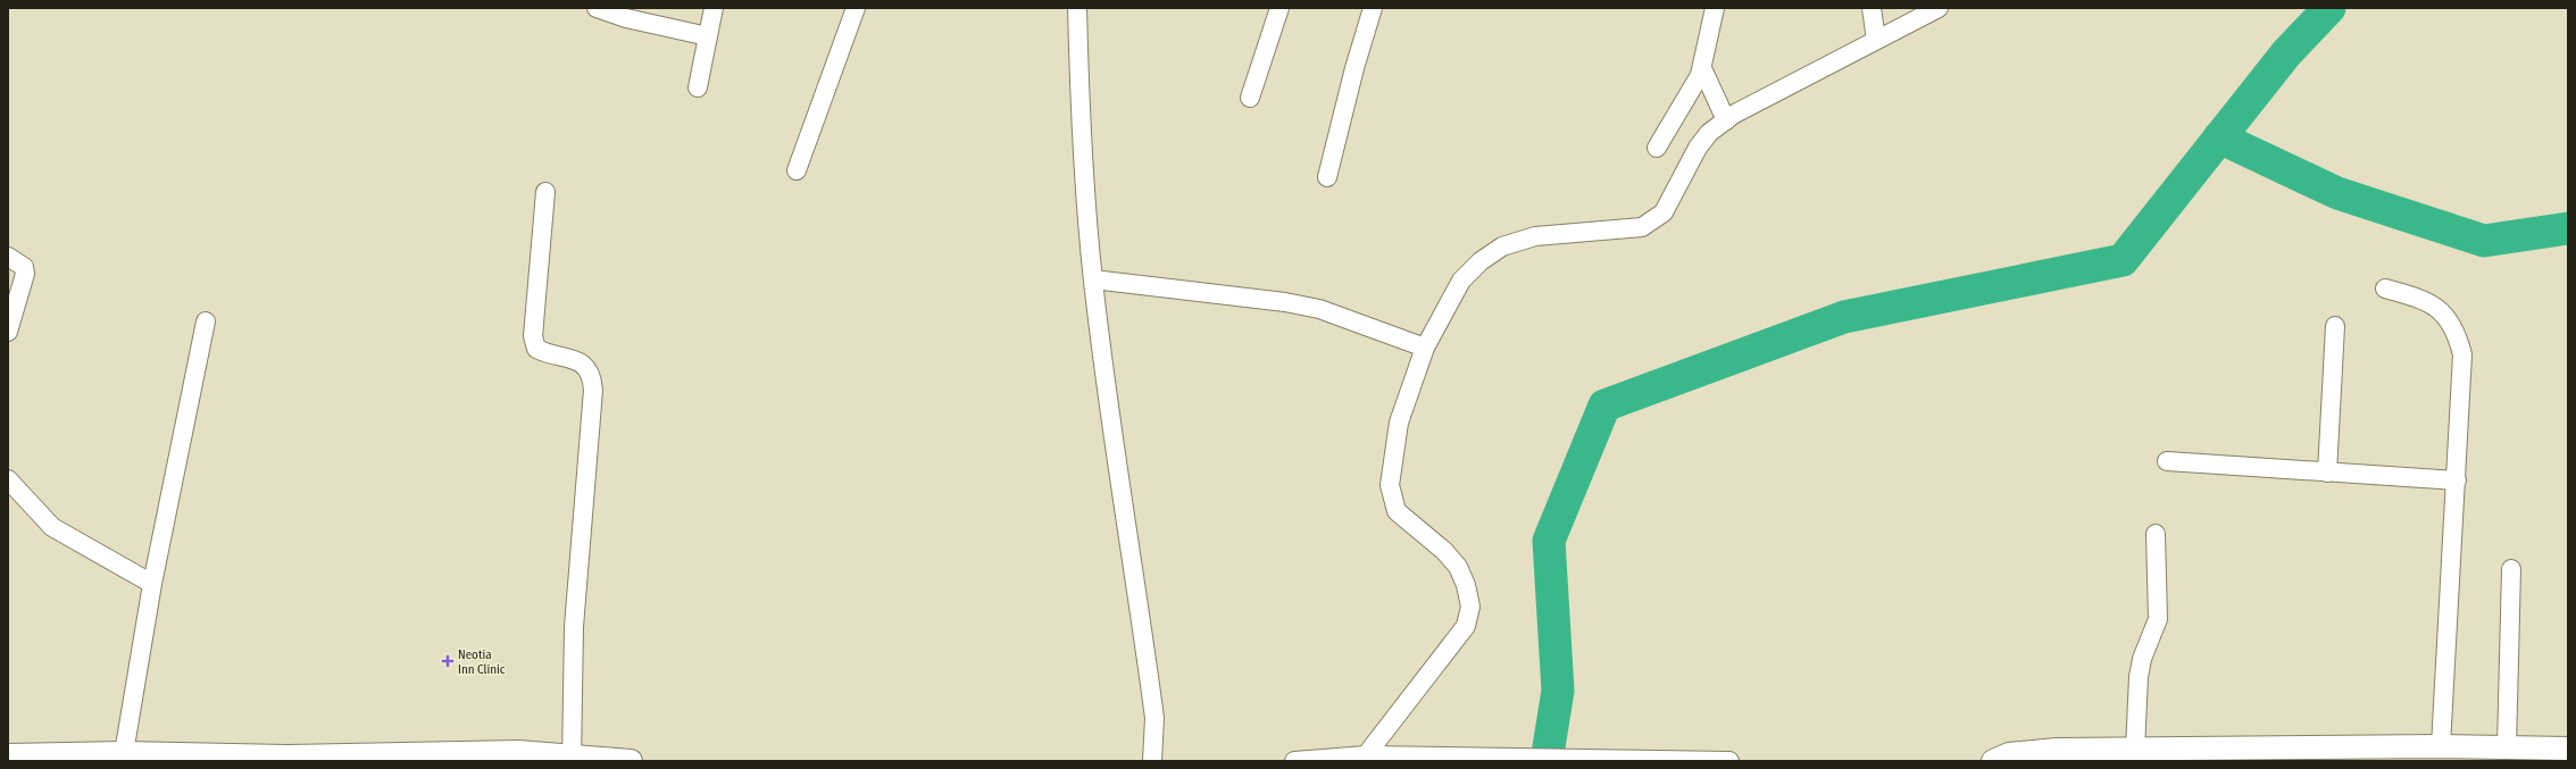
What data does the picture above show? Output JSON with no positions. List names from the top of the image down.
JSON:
{
  "places": {
    "health": ["Neotia Inn Clinic"]
  }
}
